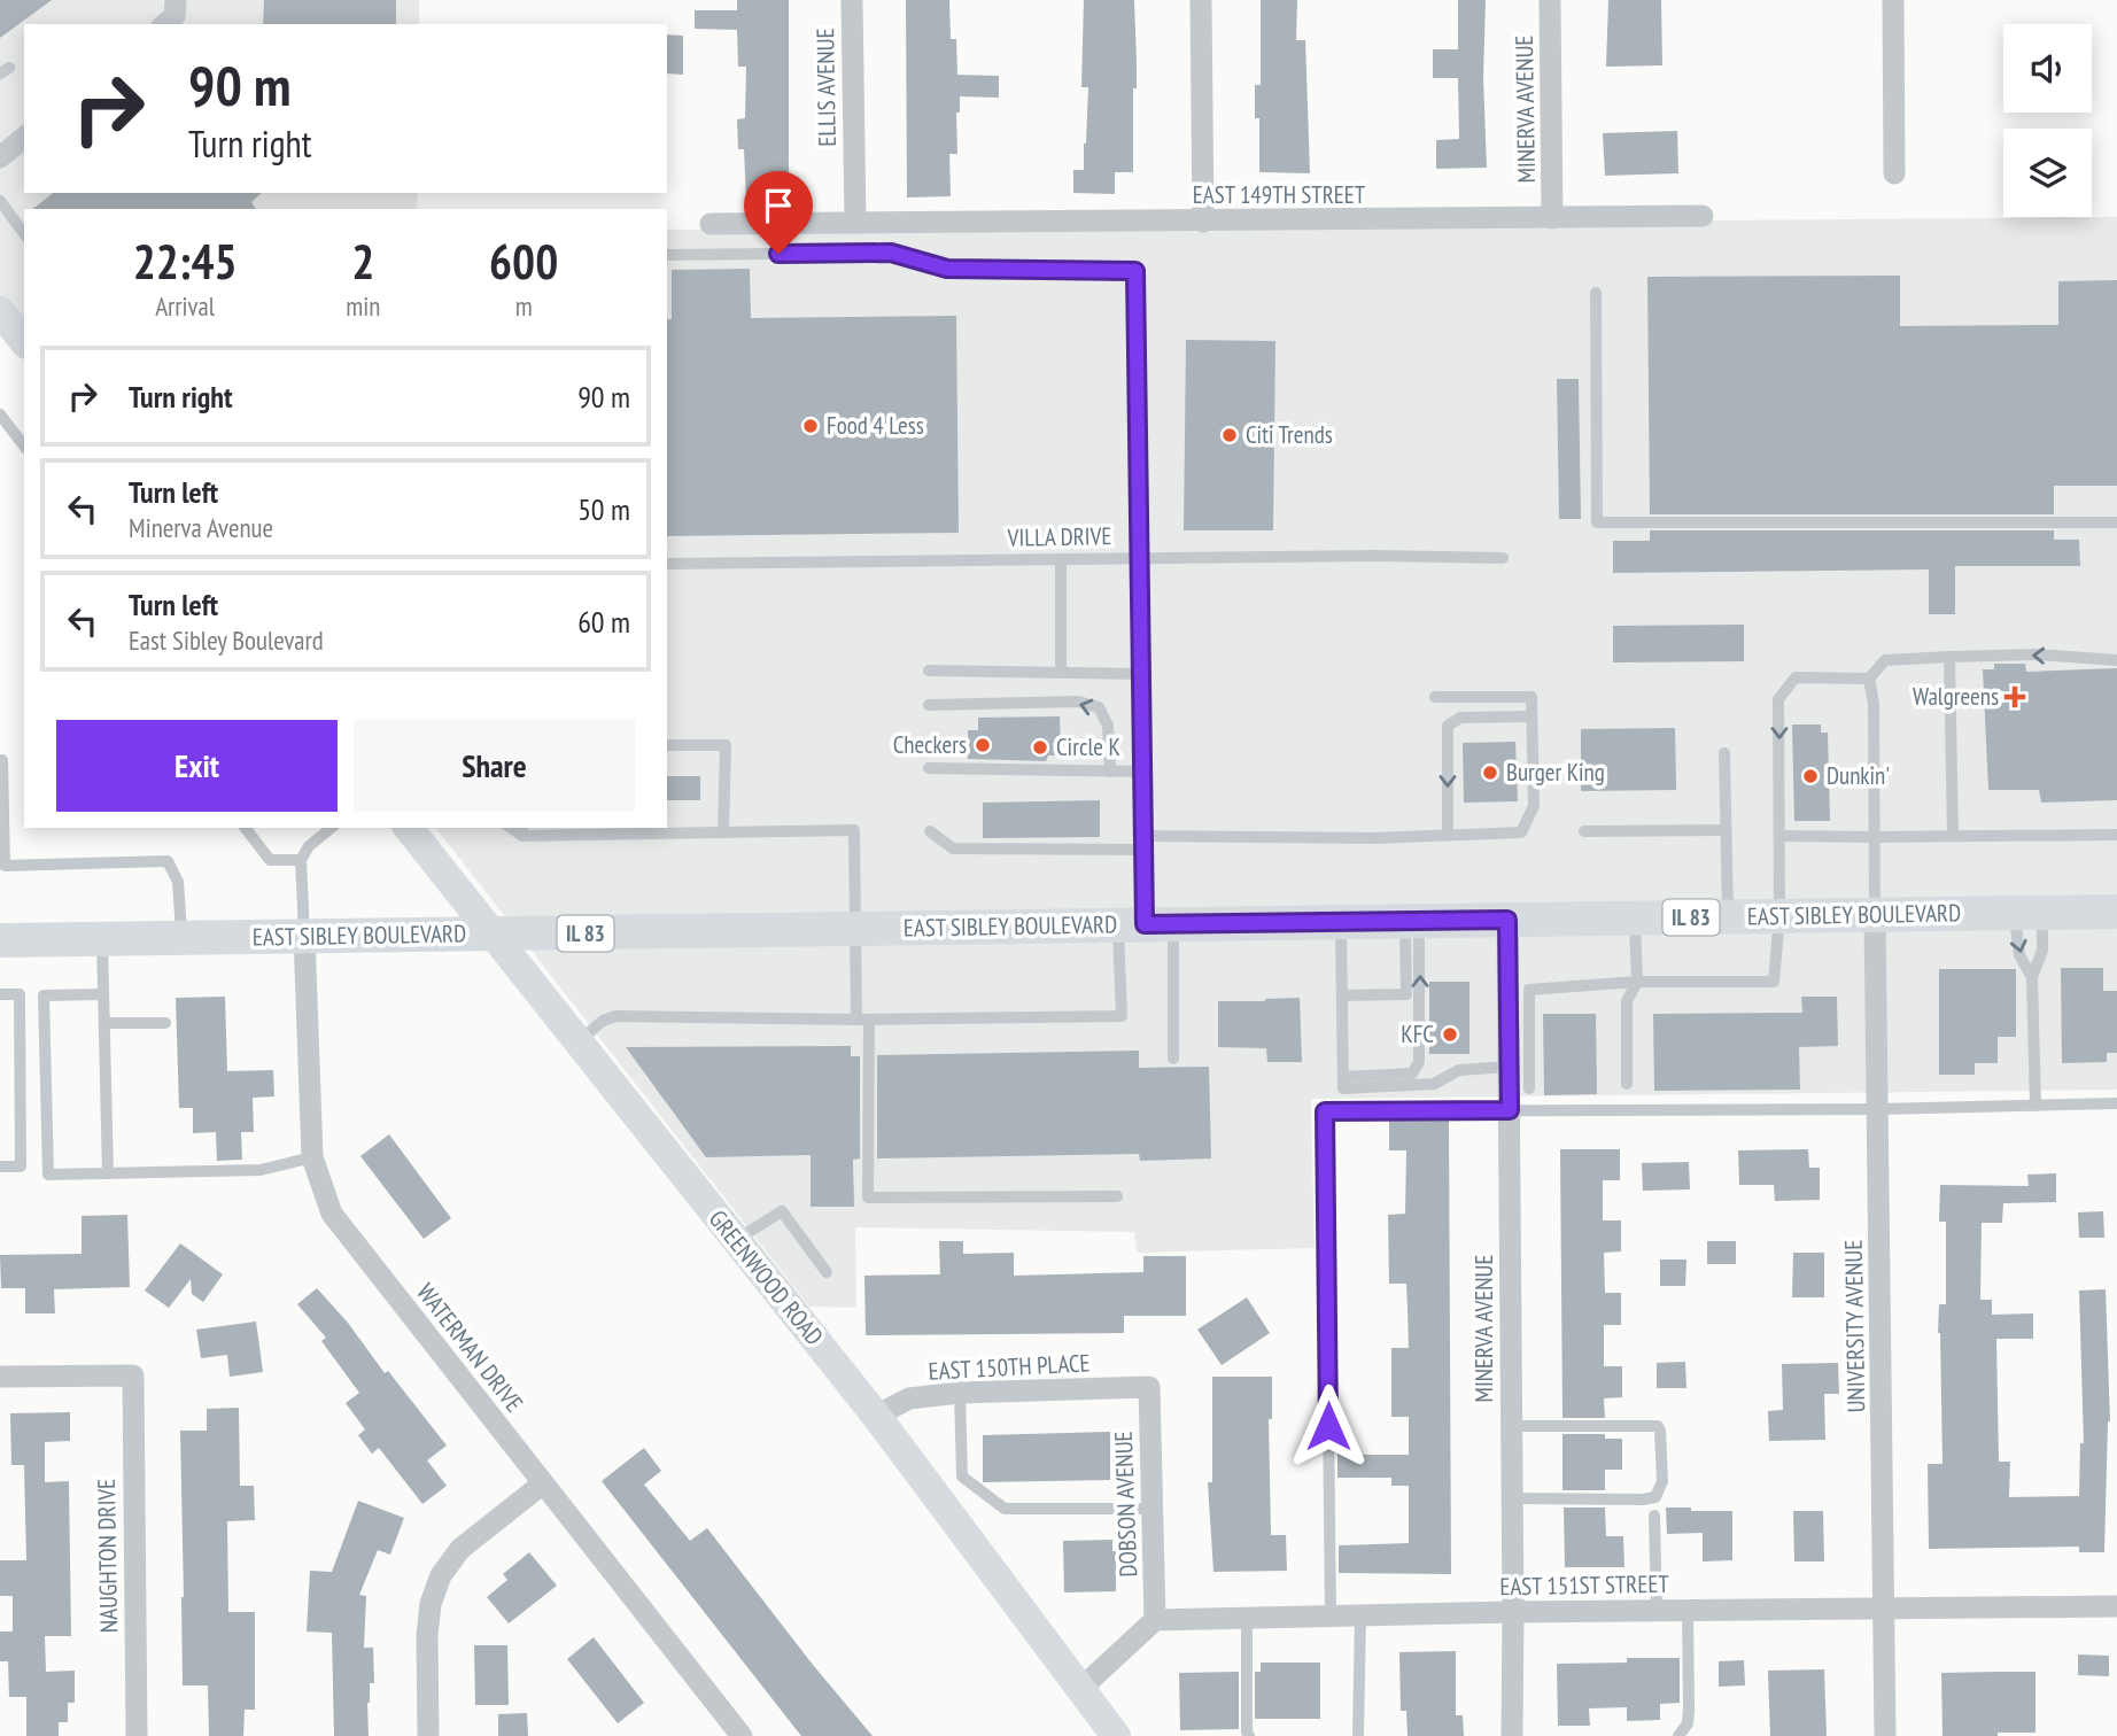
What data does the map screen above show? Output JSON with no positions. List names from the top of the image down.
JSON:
{
  "streets": {
    "main road": ["EAST SIBLEY BOULEVARD", "IL 83"],
    "street": [
      "ELLIS AVENUE",
      "MINERVA AVENUE",
      "EAST 149TH STREET",
      "GREENWOOD ROAD",
      "UNIVERSITY AVENUE",
      "WATERMAN DRIVE",
      "EAST 150TH PLACE",
      "DOBSON AVENUE",
      "NAUGHTON DRIVE",
      "EAST 151ST STREET"
    ],
    "lane": ["VILLA DRIVE"]
  },
  "crossings": [
    ["ELLIS AVENUE", "EAST 149TH STREET"],
    ["MINERVA AVENUE", "EAST 149TH STREET"],
    ["MINERVA AVENUE", "EAST SIBLEY BOULEVARD"],
    ["MINERVA AVENUE", "EAST 151ST STREET"],
    ["EAST SIBLEY BOULEVARD", "GREENWOOD ROAD"],
    ["EAST SIBLEY BOULEVARD", "UNIVERSITY AVENUE"],
    ["EAST SIBLEY BOULEVARD", "WATERMAN DRIVE"],
    ["GREENWOOD ROAD", "EAST 150TH PLACE"],
    ["UNIVERSITY AVENUE", "EAST 151ST STREET"],
    ["EAST 150TH PLACE", "DOBSON AVENUE"],
    ["DOBSON AVENUE", "EAST 151ST STREET"]
  ],
  "places": {
    "other": [
      "Food 4 Less",
      "Citi Trends",
      "Checkers",
      "Circle K",
      "Burger King",
      "Dunkin'",
      "KFC"
    ],
    "health": ["Walgreens"]
  },
  "page": {
    "turn": ["90 m", "Turn right"],
    "eta": [
      "22:45",
      "Arrival",
      "2",
      "min",
      "600",
      "m"
    ],
    "list": [
      {
        "name": "Turn right",
        "value": "90 m"
      },
      {
        "name": "Turn left",
        "note": "Minerva Avenue",
        "value": "50 m"
      },
      {
        "name": "Turn left",
        "note": "East Sibley Boulevard",
        "value": "60 m"
      }
    ],
    "buttons": ["Exit", "Share"]
  }
}
